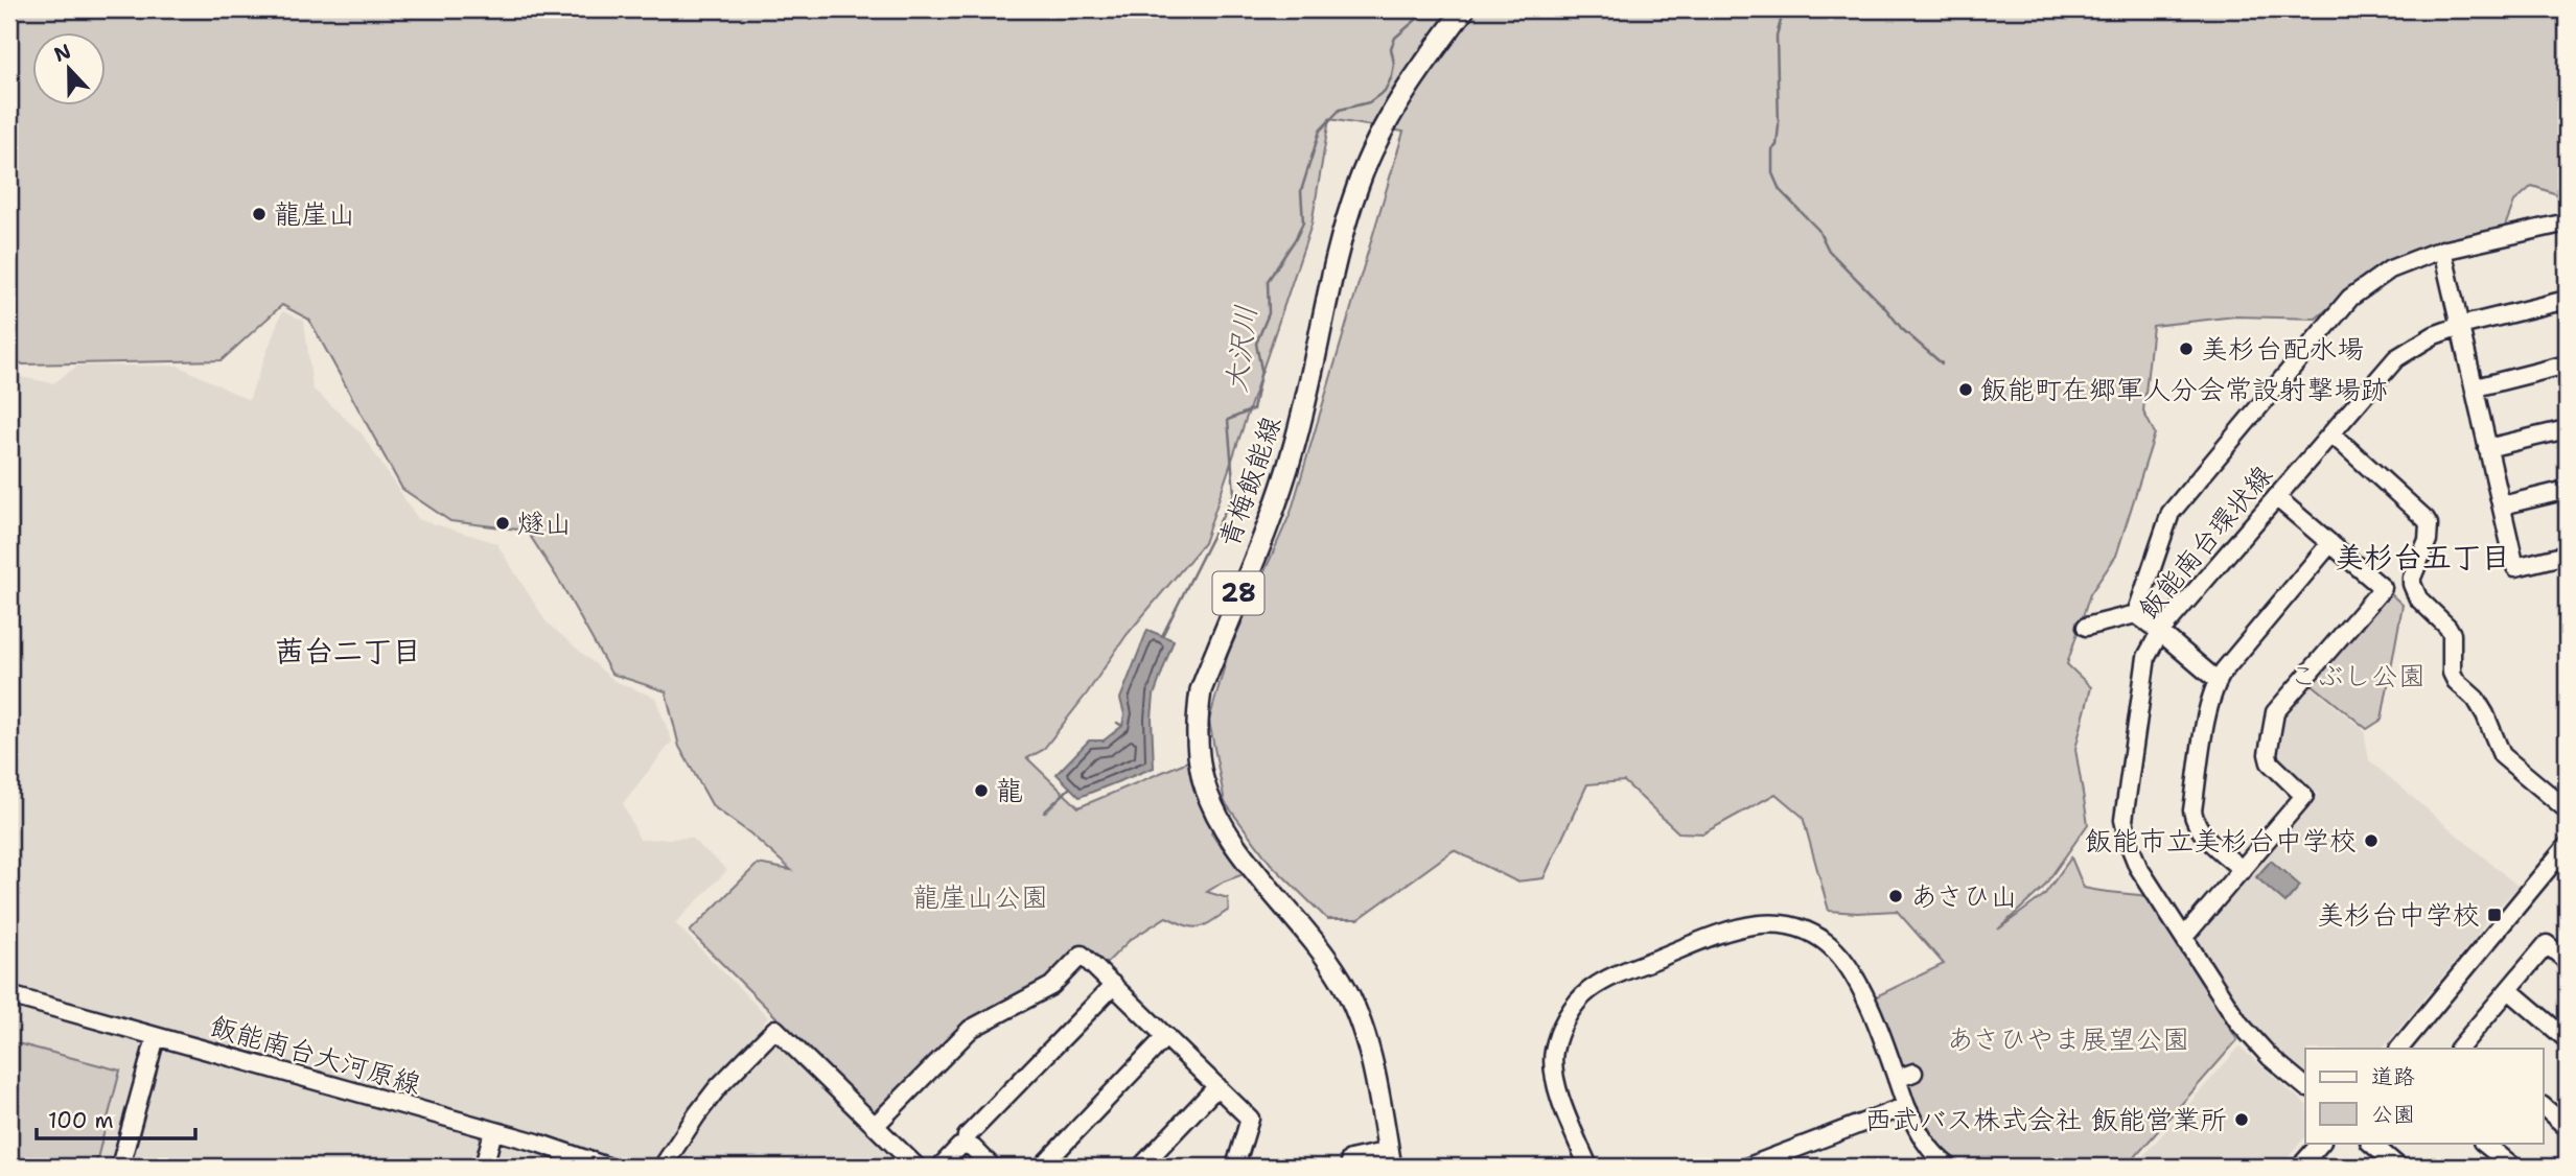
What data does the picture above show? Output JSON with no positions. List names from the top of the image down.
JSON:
{
  "streets": {
    "main road": ["青梅飯能線", "28"],
    "street": ["飯能南台環状線", "飯能南台大河原線"]
  },
  "districts": ["美杉台五丁目", "茜台二丁目"],
  "water": ["大沢川"],
  "parks": ["こぶし公園", "龍崖山公園", "あさひやま展望公園"],
  "places": {
    "other": [
      "龍崖山",
      "美杉台配水場",
      "飯能町在郷軍人分会常設射撃場跡",
      "燧山",
      "龍",
      "飯能市立美杉台中学校",
      "あさひ山",
      "西武バス株式会社 飯能営業所"
    ],
    "transit": ["美杉台中学校"]
  },
  "legend": ["道路", "公園"],
  "scale_bar": "100 m",
  "north": "top"
}
